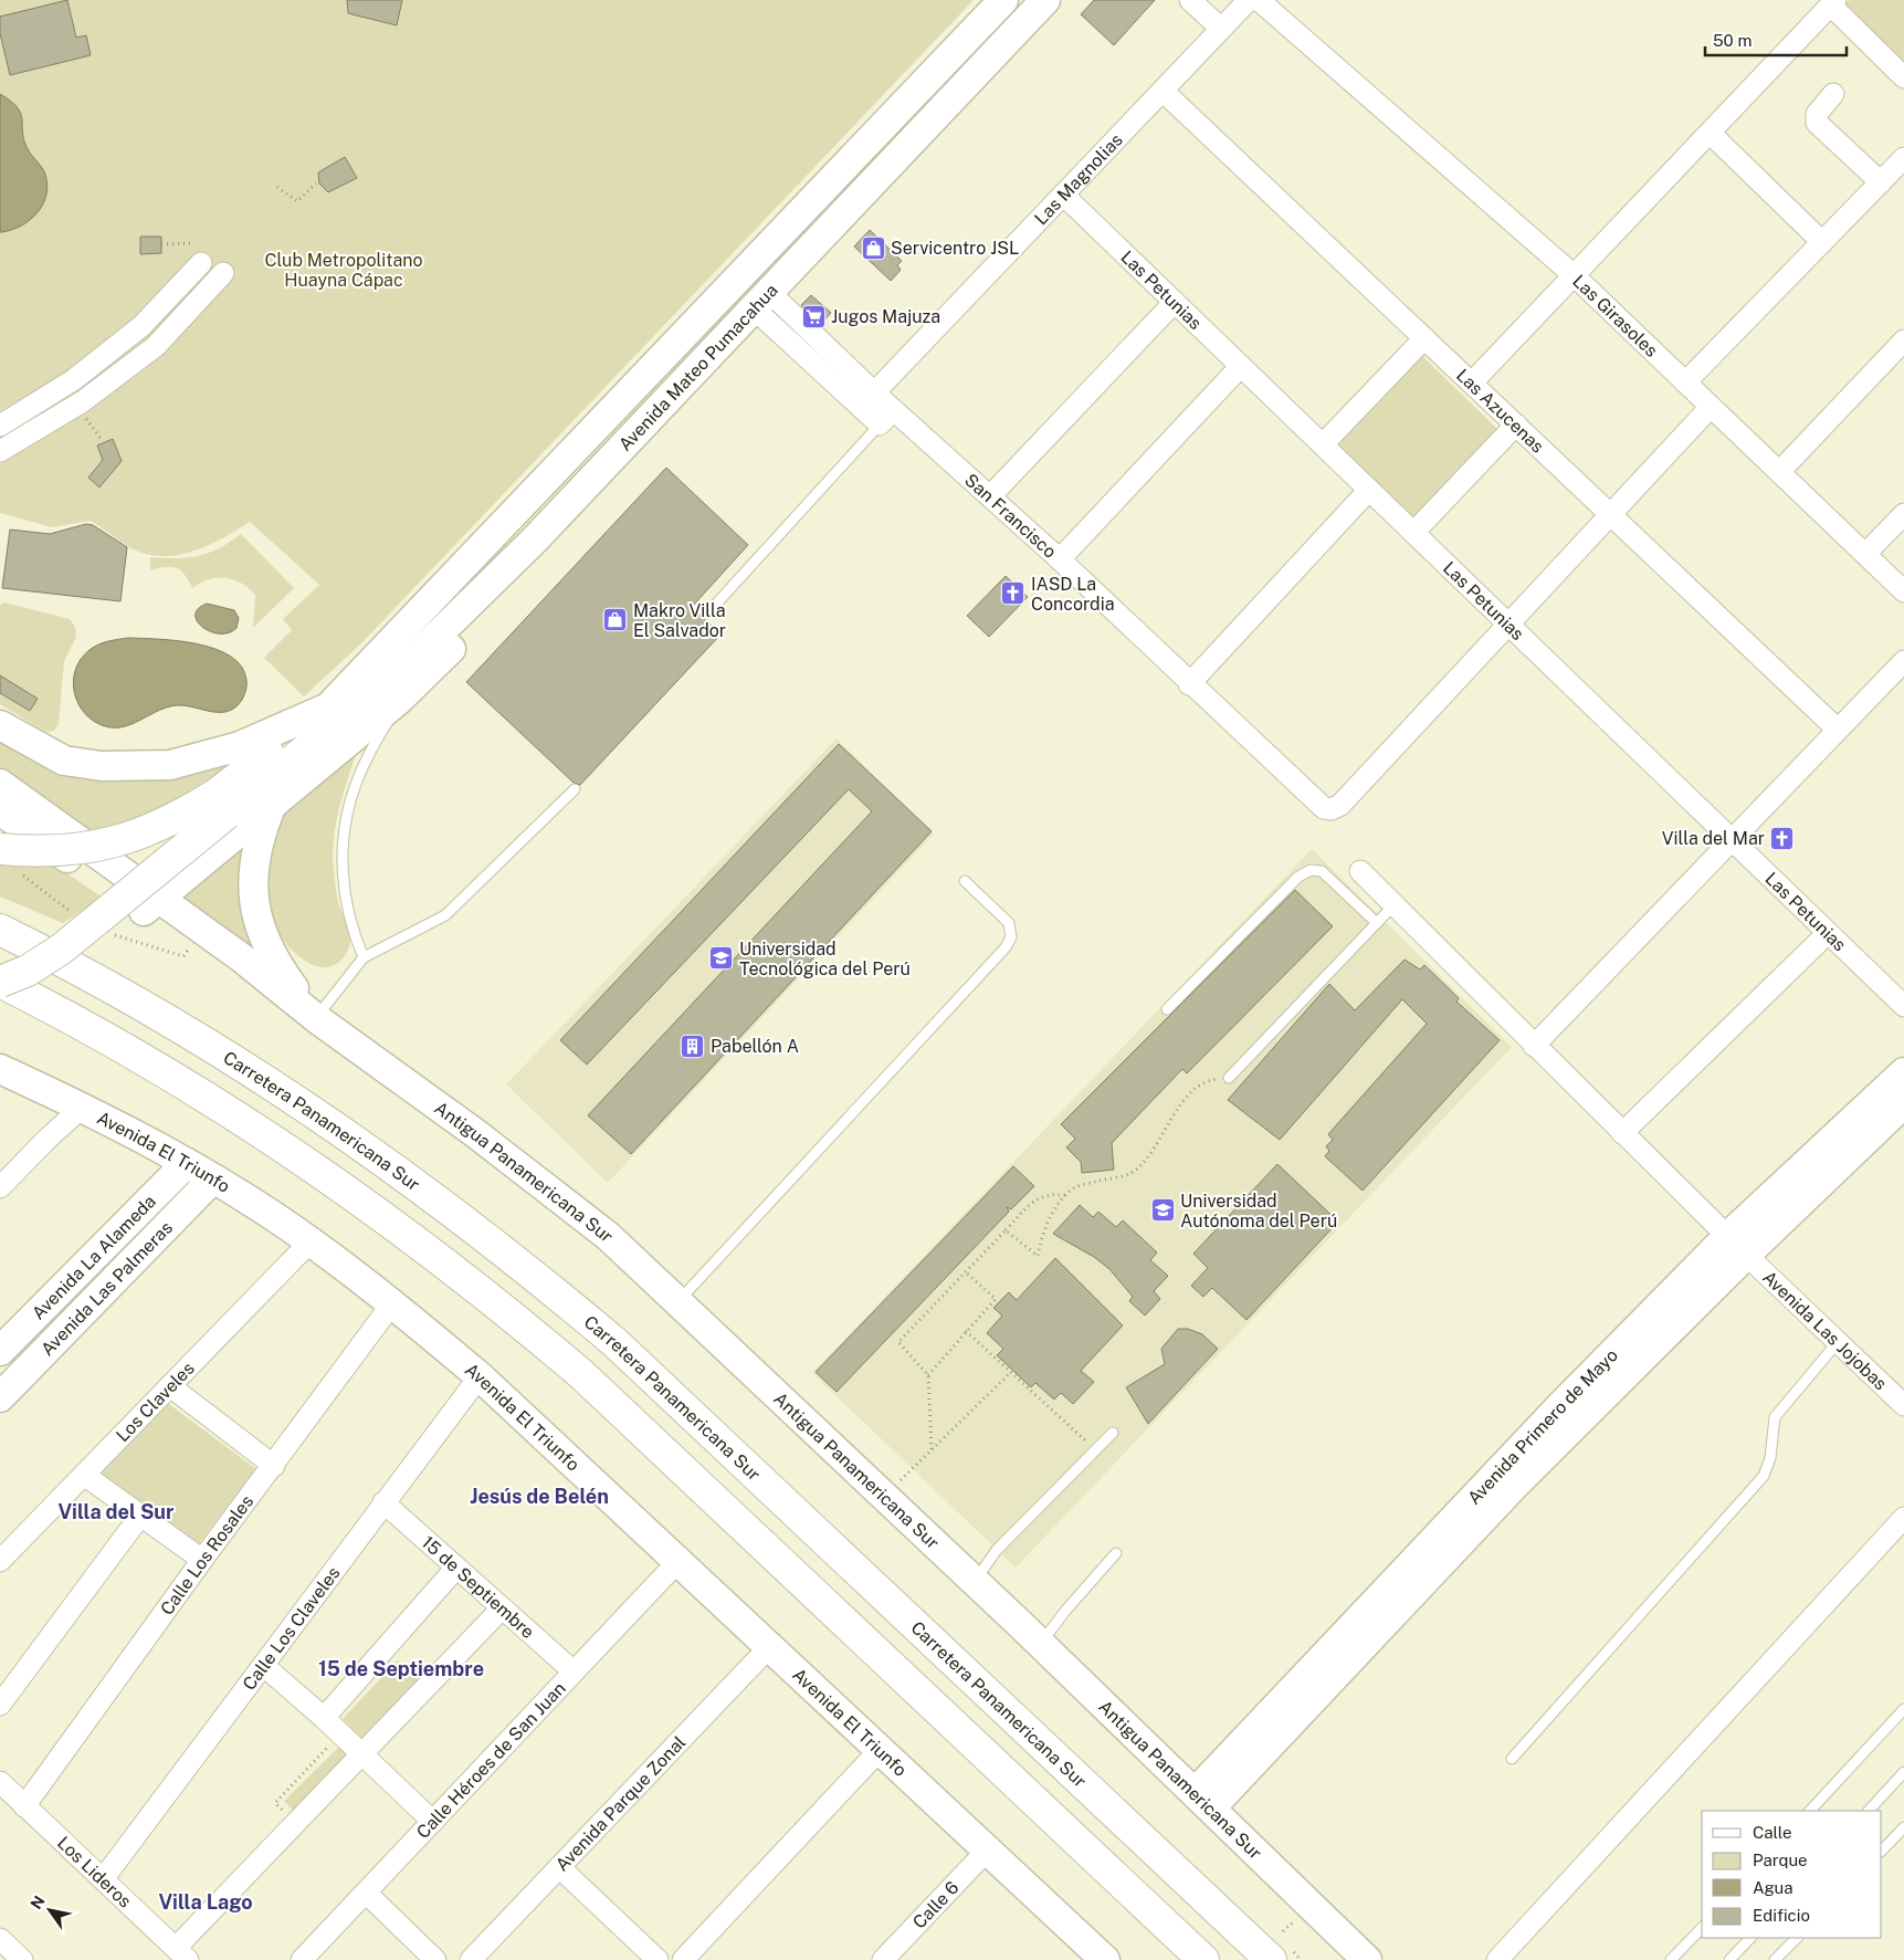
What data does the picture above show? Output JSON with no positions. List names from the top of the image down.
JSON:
{
  "streets": {
    "highway": ["Carretera Panamericana Sur"],
    "main road": [
      "Avenida Mateo Pumacahua",
      "Avenida El Triunfo",
      "Antigua Panamericana Sur",
      "Avenida La Alameda",
      "Avenida Las Palmeras",
      "Avenida Primero de Mayo"
    ],
    "street": [
      "Las Magnolias",
      "Las Petunias",
      "Las Girasoles",
      "Las Azucenas",
      "San Francisco",
      "Avenida Las Jojobas",
      "Los Claveles",
      "Calle Los Rosales",
      "15 de Septiembre",
      "Calle Los Claveles",
      "Calle Héroes de San Juan",
      "Avenida Parque Zonal",
      "Los Lideros",
      "Calle 6"
    ]
  },
  "crossings": [
    ["Las Magnolias", "Las Petunias"],
    ["Las Magnolias", "Las Azucenas"],
    ["Las Magnolias", "San Francisco"],
    ["Las Petunias", "San Francisco"],
    ["Avenida Mateo Pumacahua", "San Francisco"],
    ["Avenida El Triunfo", "Avenida La Alameda"],
    ["Avenida El Triunfo", "Avenida Las Palmeras"],
    ["Avenida El Triunfo", "Los Claveles"],
    ["Avenida El Triunfo", "Calle Los Rosales"],
    ["Avenida El Triunfo", "Calle Los Claveles"],
    ["Avenida El Triunfo", "Calle Héroes de San Juan"],
    ["Avenida El Triunfo", "Avenida Parque Zonal"],
    ["Avenida El Triunfo", "Calle 6"],
    ["Antigua Panamericana Sur", "Avenida Primero de Mayo"],
    ["Avenida Las Jojobas", "Avenida Primero de Mayo"],
    ["Calle Los Rosales", "Los Lideros"],
    ["15 de Septiembre", "Calle Los Claveles"],
    ["15 de Septiembre", "Calle Héroes de San Juan"],
    ["Calle Los Claveles", "Los Lideros"]
  ],
  "districts": [
    "Jesús de Belén",
    "Villa del Sur",
    "15 de Septiembre",
    "Villa Lago"
  ],
  "parks": ["Club Metropolitano Huayna Cápac"],
  "places": {
    "shop": ["Servicentro JSL", "Makro Villa El Salvador"],
    "supermarket": ["Jugos Majuza"],
    "church": ["IASD La Concordia", "Villa del Mar"],
    "school or university": ["Universidad Tecnológica del Perú", "Universidad Autónoma del Perú"],
    "building": ["Pabellón A"]
  },
  "legend": [
    "Calle",
    "Parque",
    "Agua",
    "Edificio"
  ],
  "scale_bar": "50 m",
  "north": "top left"
}
